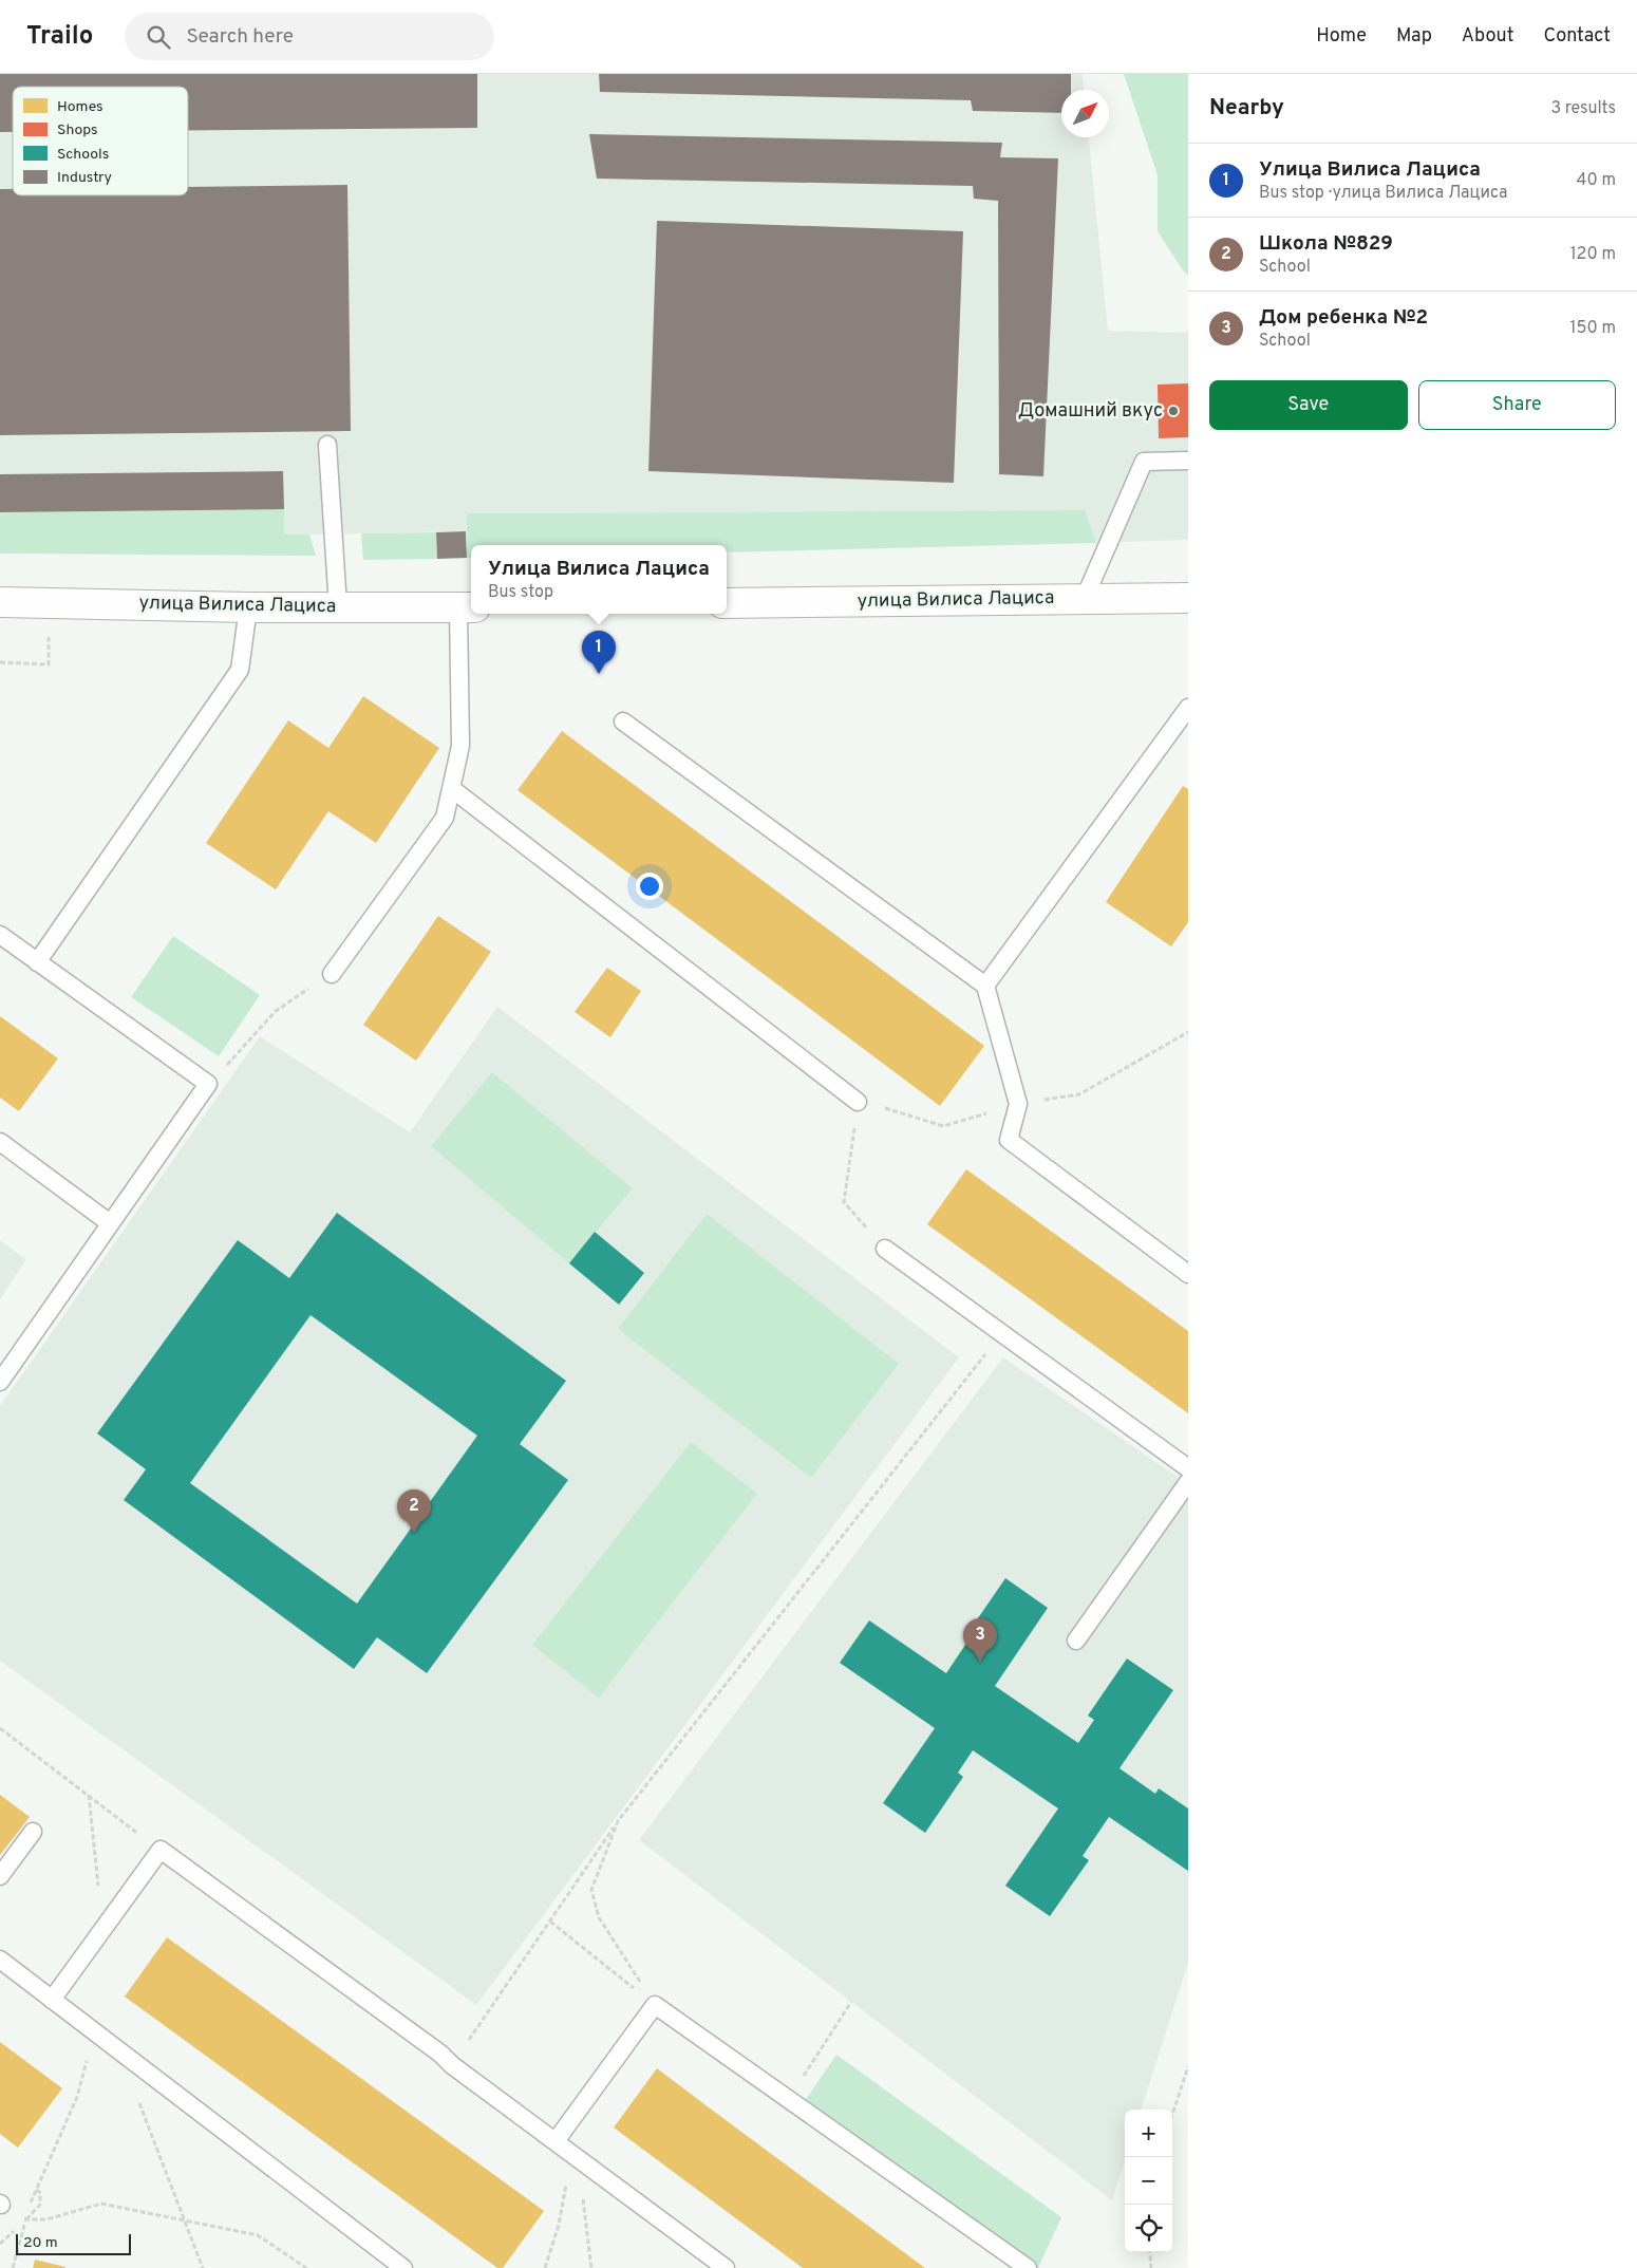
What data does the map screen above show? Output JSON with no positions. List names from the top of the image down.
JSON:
{
  "streets": {
    "street": ["улица Вилиса Лациса"]
  },
  "places": ["Домашний вкус"],
  "legend": [
    "Homes",
    "Shops",
    "Schools",
    "Industry"
  ],
  "scale_bar": "20 m",
  "north": "top right",
  "page": {
    "header": "Trailo",
    "search": "Search here",
    "nav": [
      "Home",
      "Map",
      "About",
      "Contact"
    ],
    "heading": ["Nearby", "3 results"],
    "list": [
      {
        "mark": "1",
        "name": "Улица Вилиса Лациса",
        "note": "Bus stop · улица Вилиса Лациса",
        "value": "40 m"
      },
      {
        "mark": "2",
        "name": "Школа №829",
        "note": "School",
        "value": "120 m"
      },
      {
        "mark": "3",
        "name": "Дом ребенка №2",
        "note": "School",
        "value": "150 m"
      }
    ],
    "buttons": ["Save", "Share"],
    "popup": ["Улица Вилиса Лациса", "Bus stop"],
    "pins": ["1", "2", "3"],
    "map_buttons": ["+", "−"],
    "scale": "20 m"
  }
}
